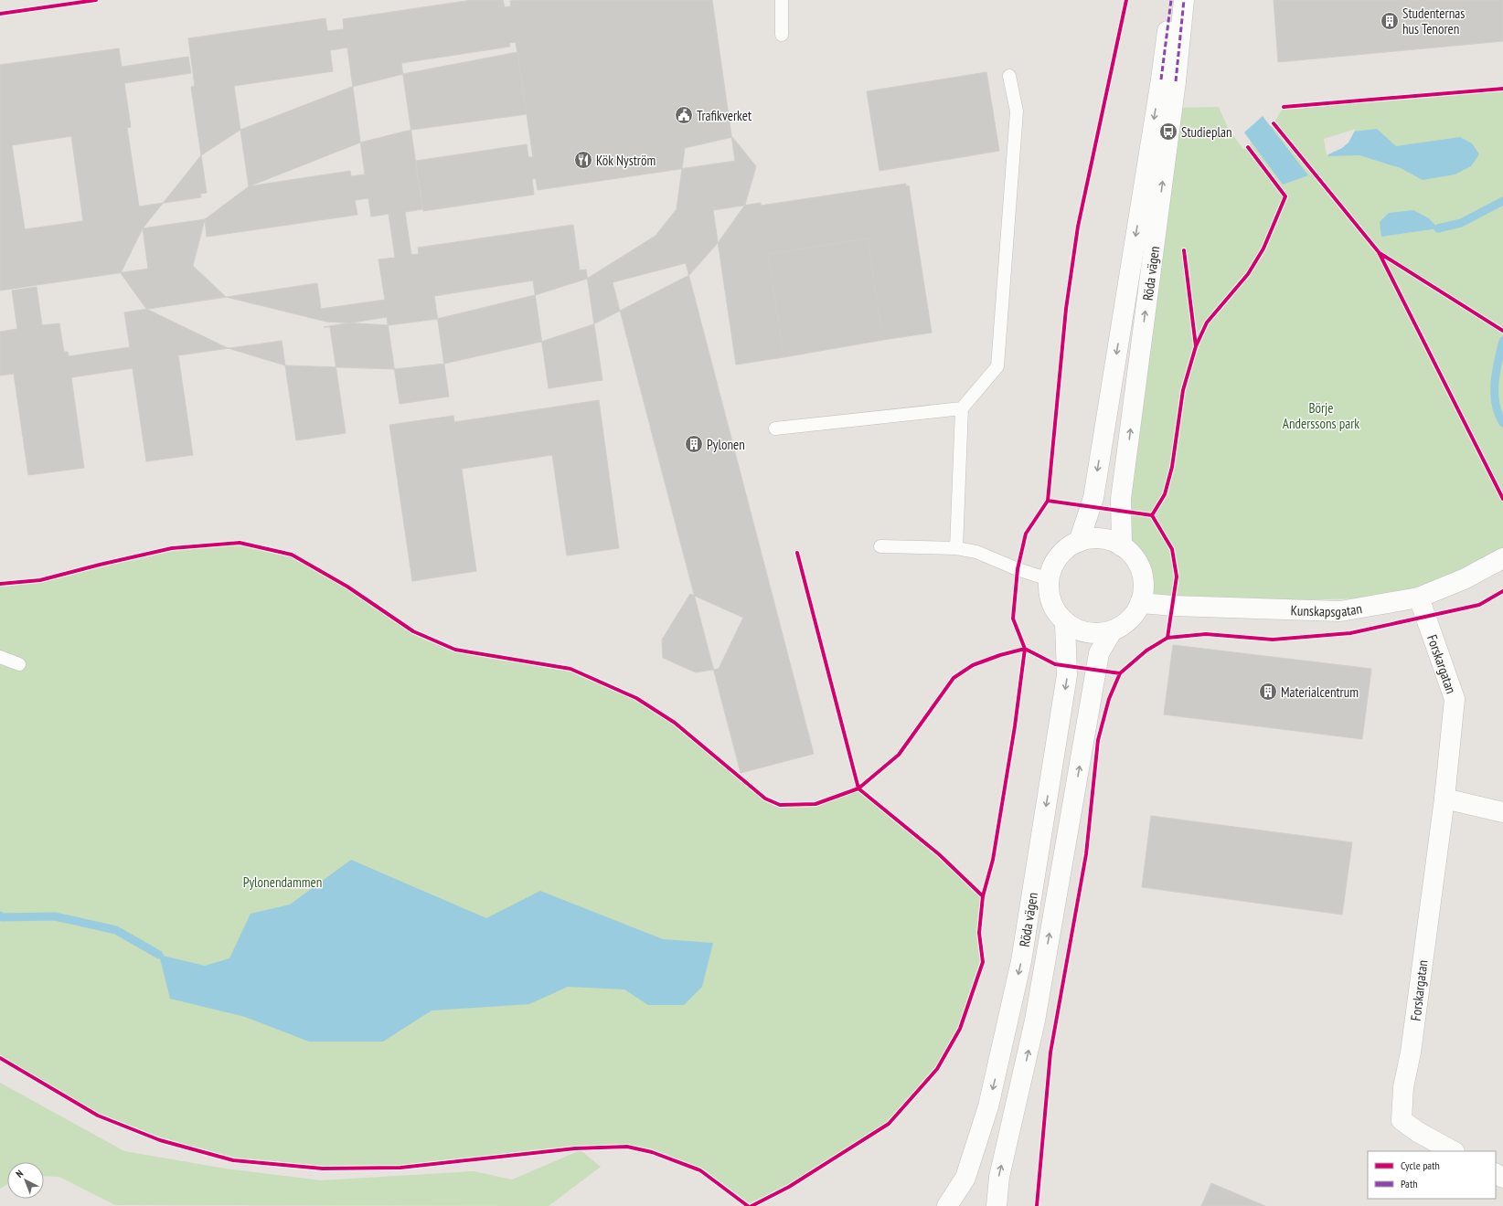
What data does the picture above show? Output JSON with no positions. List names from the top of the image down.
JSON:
{
  "streets": {
    "street": ["Röda vägen", "Kunskapsgatan", "Forskargatan"]
  },
  "crossings": [
    ["Röda vägen", "Kunskapsgatan"],
    ["Kunskapsgatan", "Forskargatan"]
  ],
  "parks": ["Börje Anderssons park", "Pylonendammen"],
  "places": {
    "building": ["Studenternas hus Tenoren", "Pylonen", "Materialcentrum"],
    "public building": ["Trafikverket"],
    "bus stop": ["Studieplan"],
    "restaurant": ["Kök Nyström"]
  },
  "legend": ["Cycle path", "Path"],
  "north": "top left"
}
